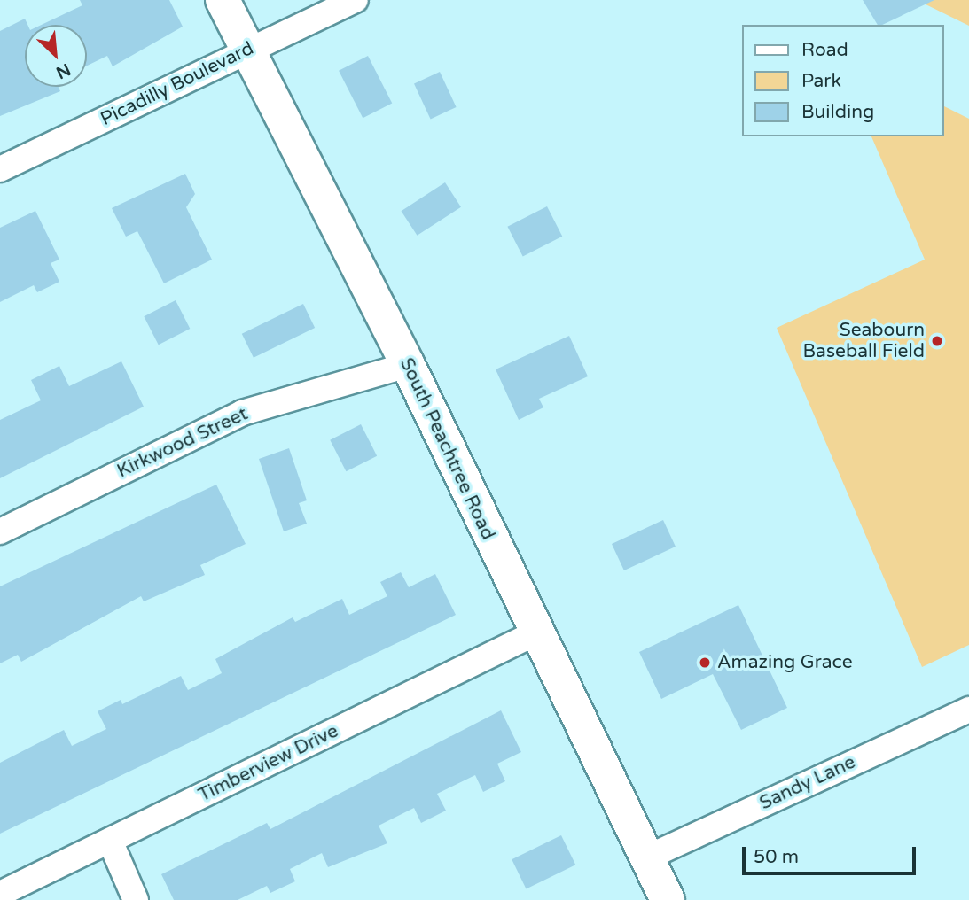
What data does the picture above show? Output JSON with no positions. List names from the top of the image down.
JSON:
{
  "streets": {
    "main road": ["South Peachtree Road"],
    "street": [
      "Picadilly Boulevard",
      "Kirkwood Street",
      "Timberview Drive",
      "Sandy Lane"
    ]
  },
  "crossings": [
    ["Picadilly Boulevard", "South Peachtree Road"],
    ["Kirkwood Street", "South Peachtree Road"],
    ["South Peachtree Road", "Timberview Drive"],
    ["South Peachtree Road", "Sandy Lane"]
  ],
  "places": ["Seabourn Baseball Field", "Amazing Grace"],
  "legend": ["Road", "Park", "Building"],
  "scale_bar": "50 m",
  "north": "bottom right"
}
